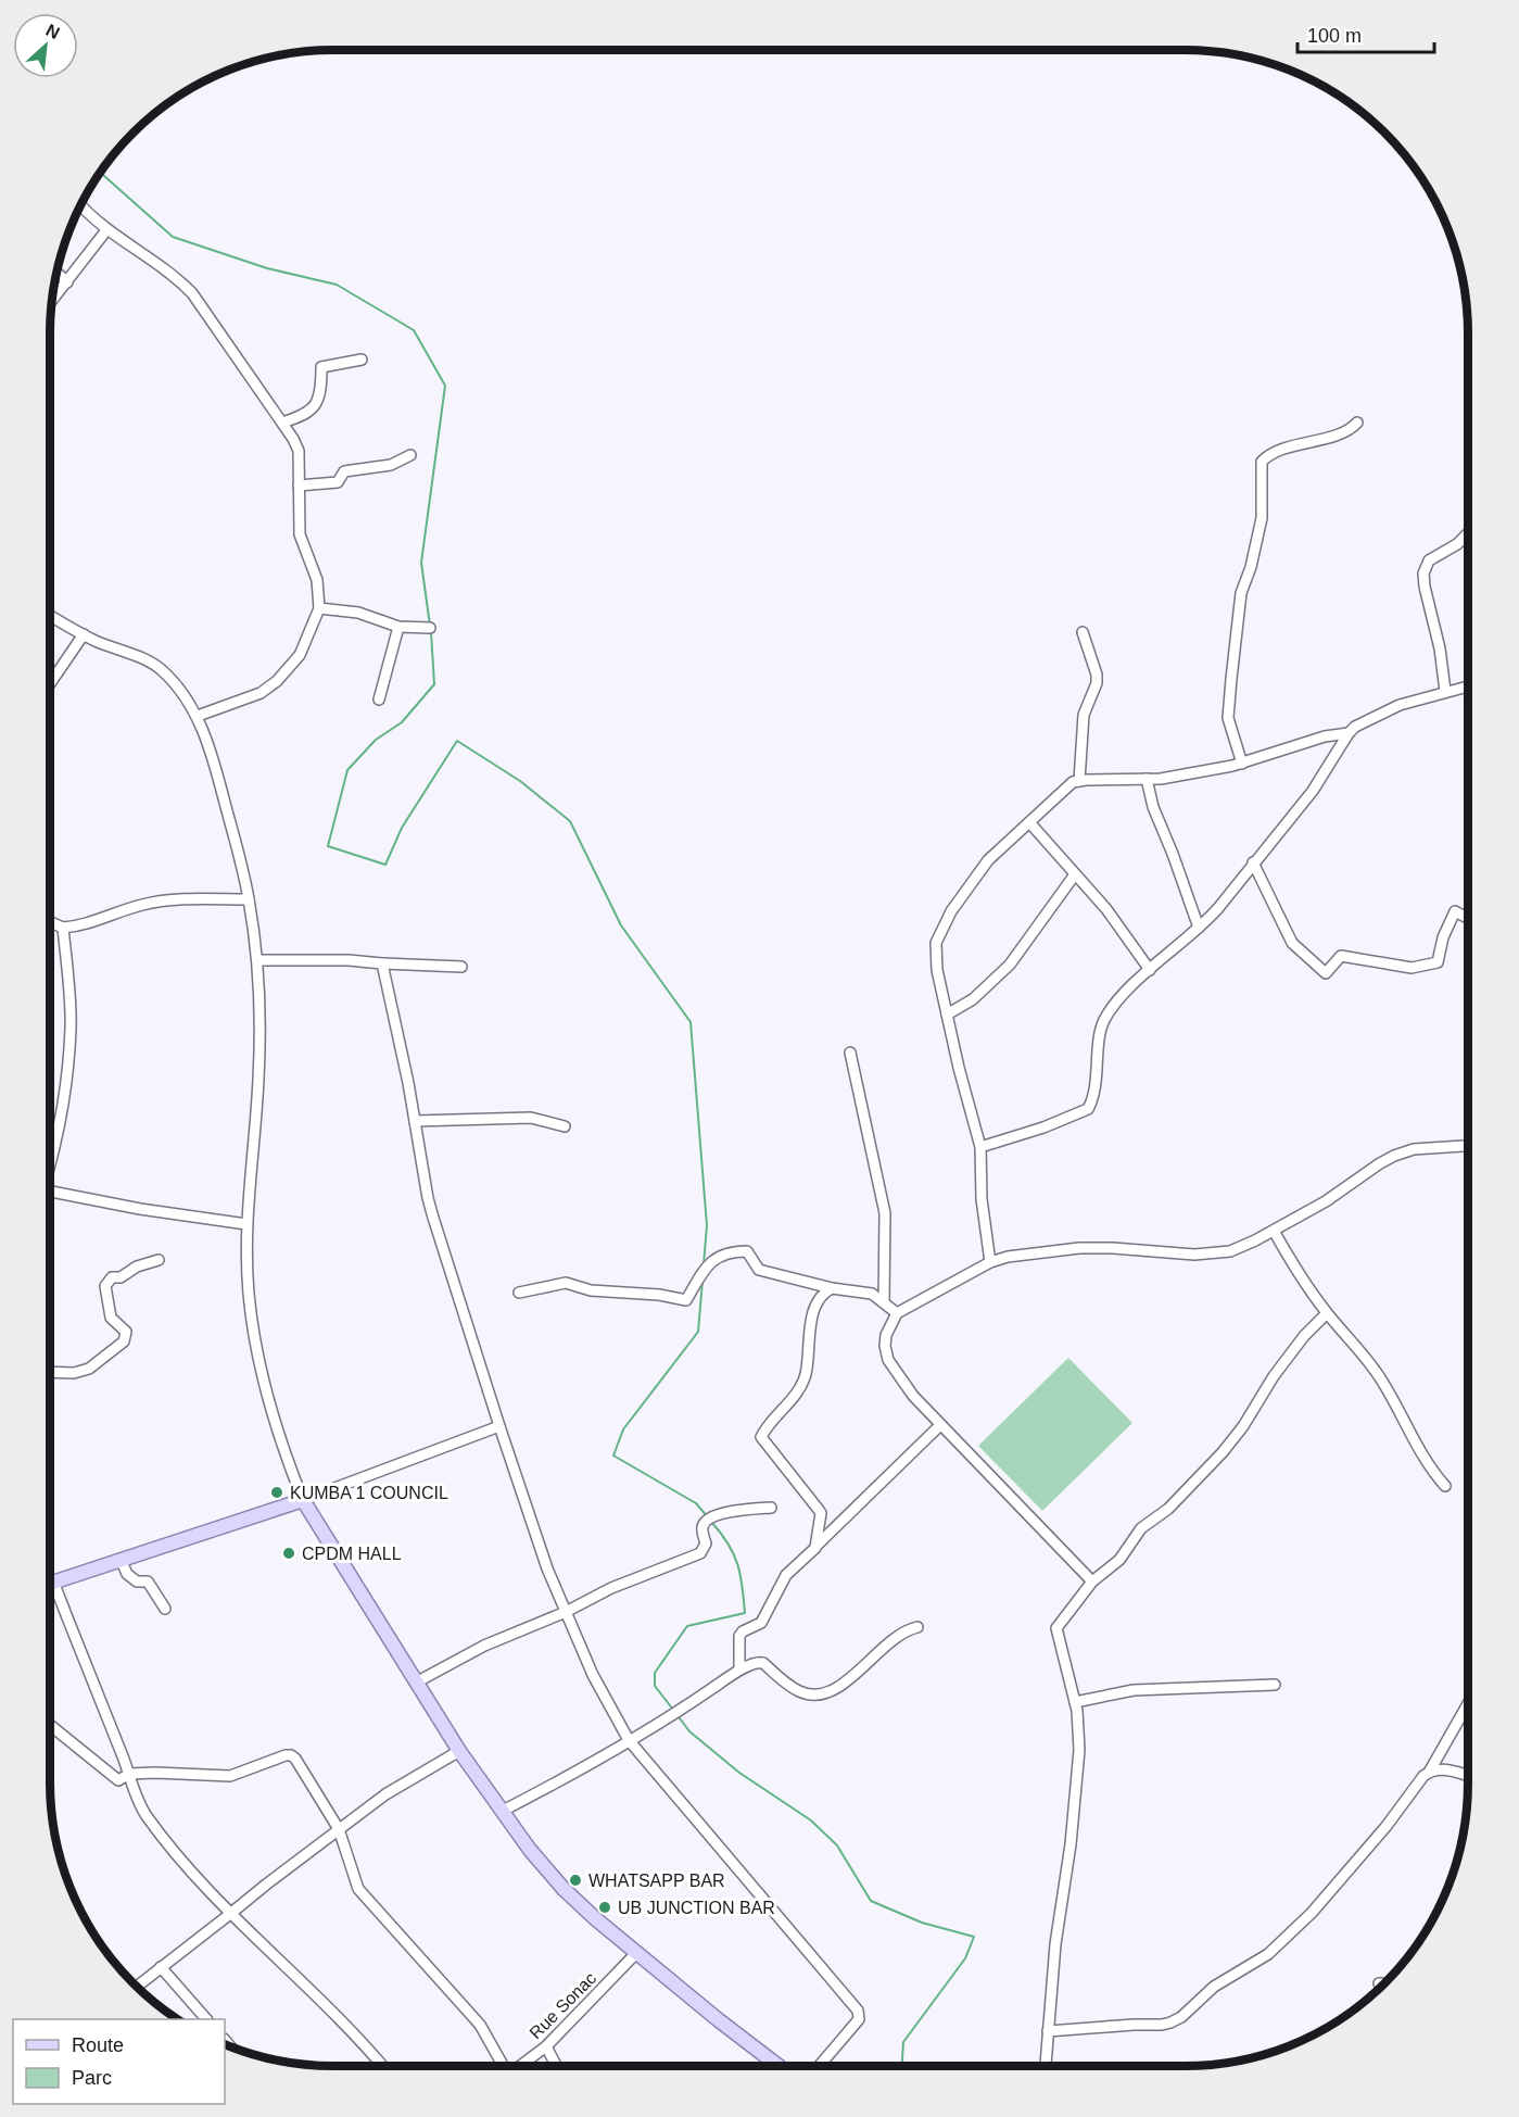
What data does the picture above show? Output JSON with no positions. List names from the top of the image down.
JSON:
{
  "streets": {
    "street": ["Rue Sonac"]
  },
  "places": [
    "KUMBA 1 COUNCIL",
    "CPDM HALL",
    "WHATSAPP BAR",
    "UB JUNCTION BAR"
  ],
  "legend": ["Route", "Parc"],
  "scale_bar": "100 m",
  "north": "top right"
}
